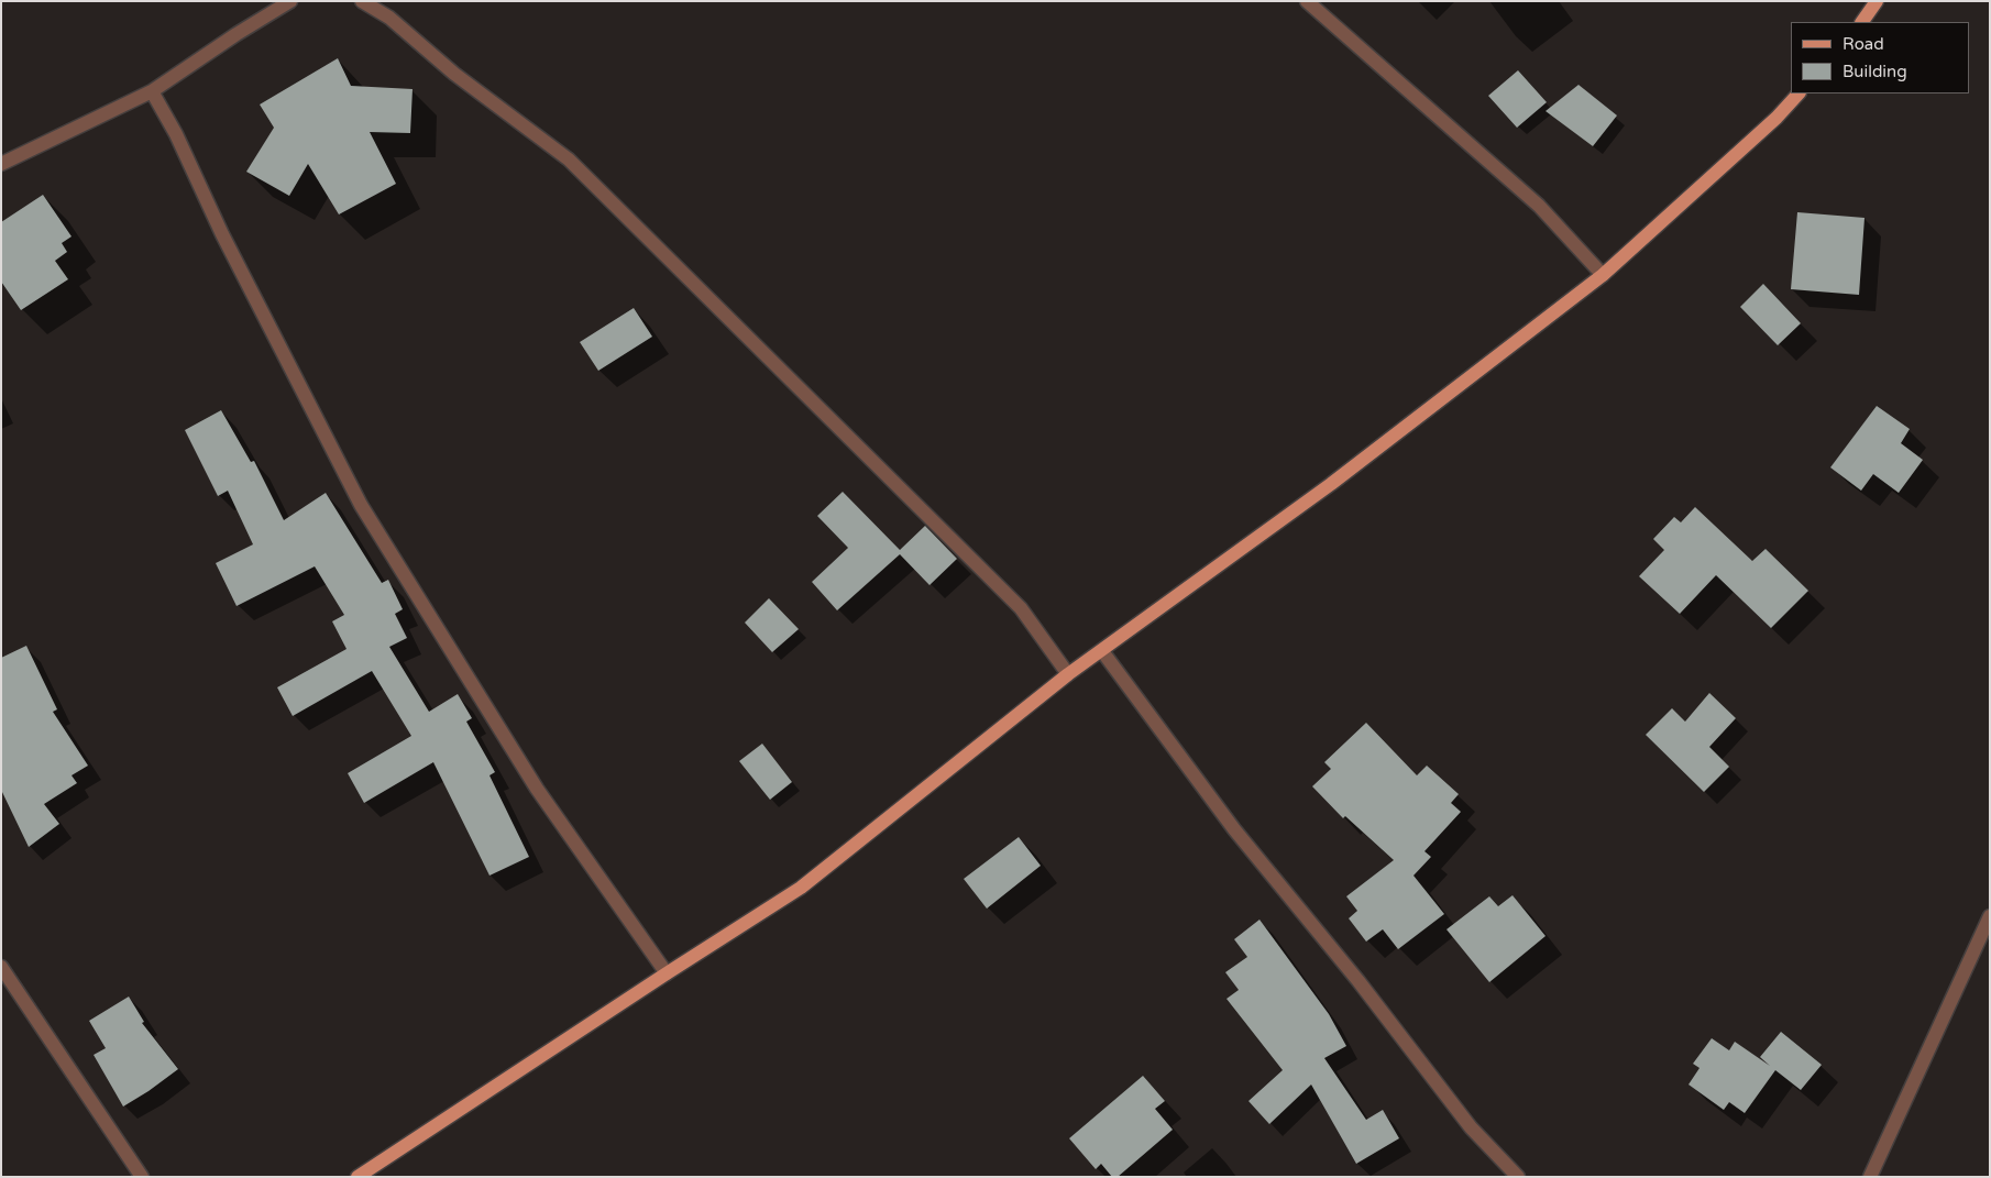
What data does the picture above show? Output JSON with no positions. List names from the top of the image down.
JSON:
{
  "legend": ["Road", "Building"]
}
